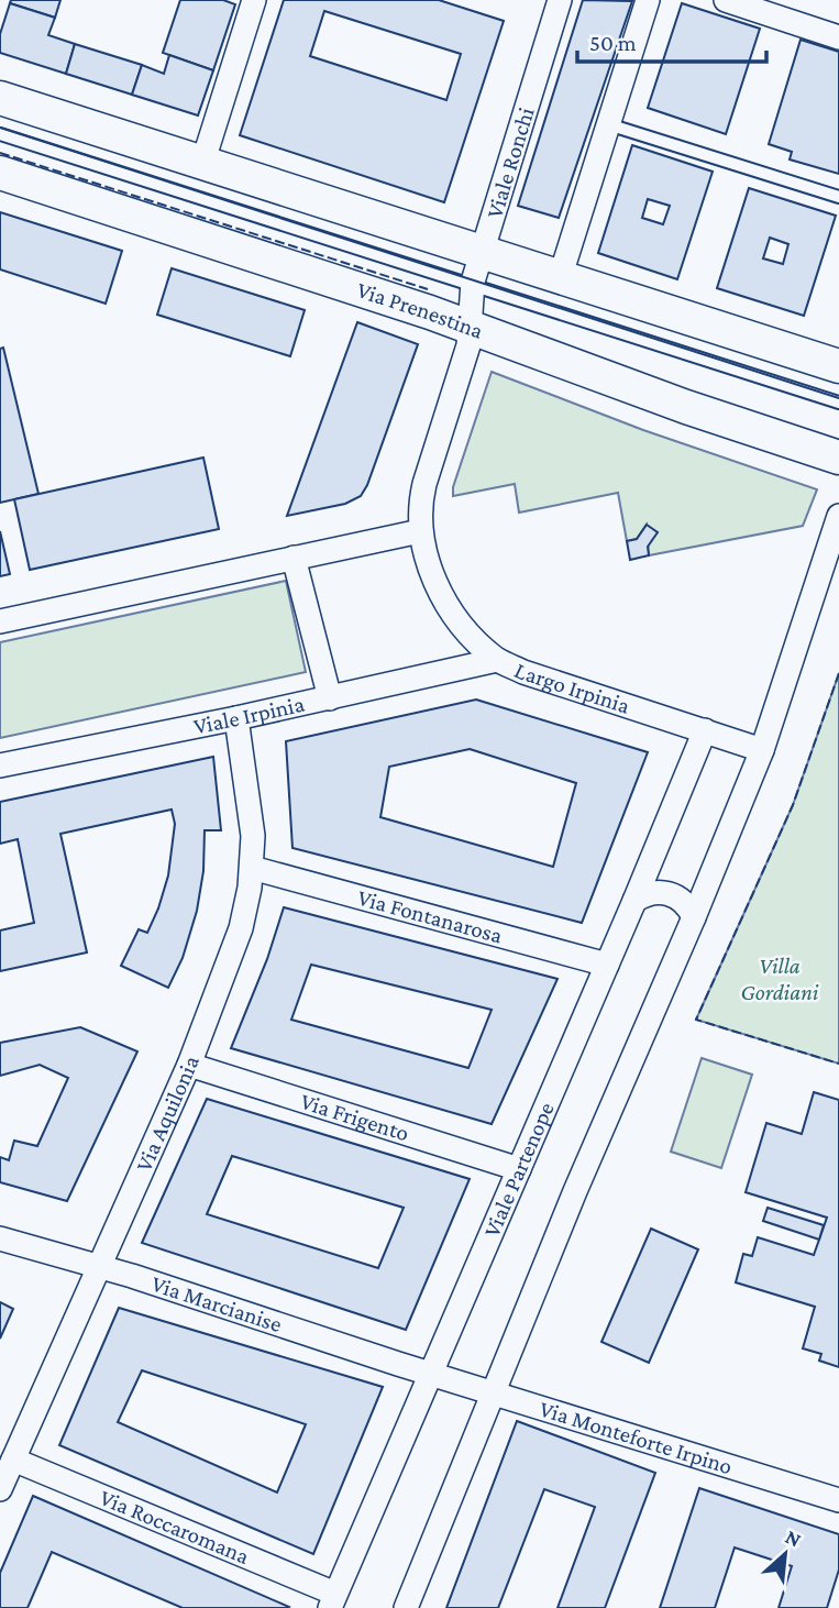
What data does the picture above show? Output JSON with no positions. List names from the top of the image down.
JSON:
{
  "streets": {
    "main road": ["Via Prenestina"],
    "street": [
      "Viale Ronchi",
      "Largo Irpinia",
      "Viale Irpinia",
      "Via Fontanarosa",
      "Via Aquilonia",
      "Via Frigento",
      "Viale Partenope",
      "Via Marcianise",
      "Via Monteforte Irpino",
      "Via Roccaromana"
    ]
  },
  "crossings": [
    ["Viale Ronchi", "Via Prenestina"],
    ["Viale Ronchi", "Largo Irpinia"],
    ["Via Prenestina", "Largo Irpinia"],
    ["Largo Irpinia", "Viale Irpinia"],
    ["Largo Irpinia", "Viale Partenope"],
    ["Viale Irpinia", "Via Aquilonia"],
    ["Via Fontanarosa", "Via Aquilonia"],
    ["Via Fontanarosa", "Viale Partenope"],
    ["Via Aquilonia", "Via Frigento"],
    ["Via Aquilonia", "Via Marcianise"],
    ["Via Aquilonia", "Via Roccaromana"],
    ["Via Frigento", "Viale Partenope"],
    ["Viale Partenope", "Via Marcianise"],
    ["Viale Partenope", "Via Monteforte Irpino"],
    ["Viale Partenope", "Via Roccaromana"],
    ["Via Marcianise", "Via Monteforte Irpino"]
  ],
  "parks": ["Villa Gordiani"],
  "scale_bar": "50 m",
  "north": "top right"
}
